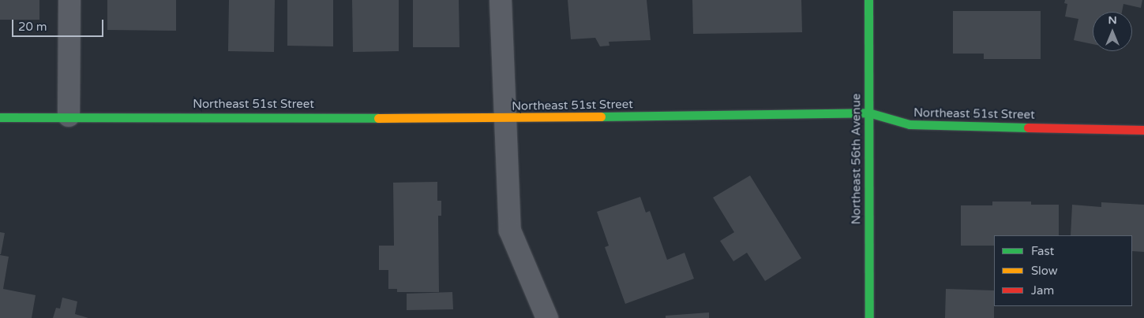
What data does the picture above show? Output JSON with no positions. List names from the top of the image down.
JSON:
{
  "streets": {
    "street": ["Northeast 51st Street", "Northeast 56th Avenue"]
  },
  "crossings": [
    ["Northeast 51st Street", "Northeast 56th Avenue"]
  ],
  "legend": ["Fast", "Slow", "Jam"],
  "scale_bar": "20 m",
  "north": "top"
}
